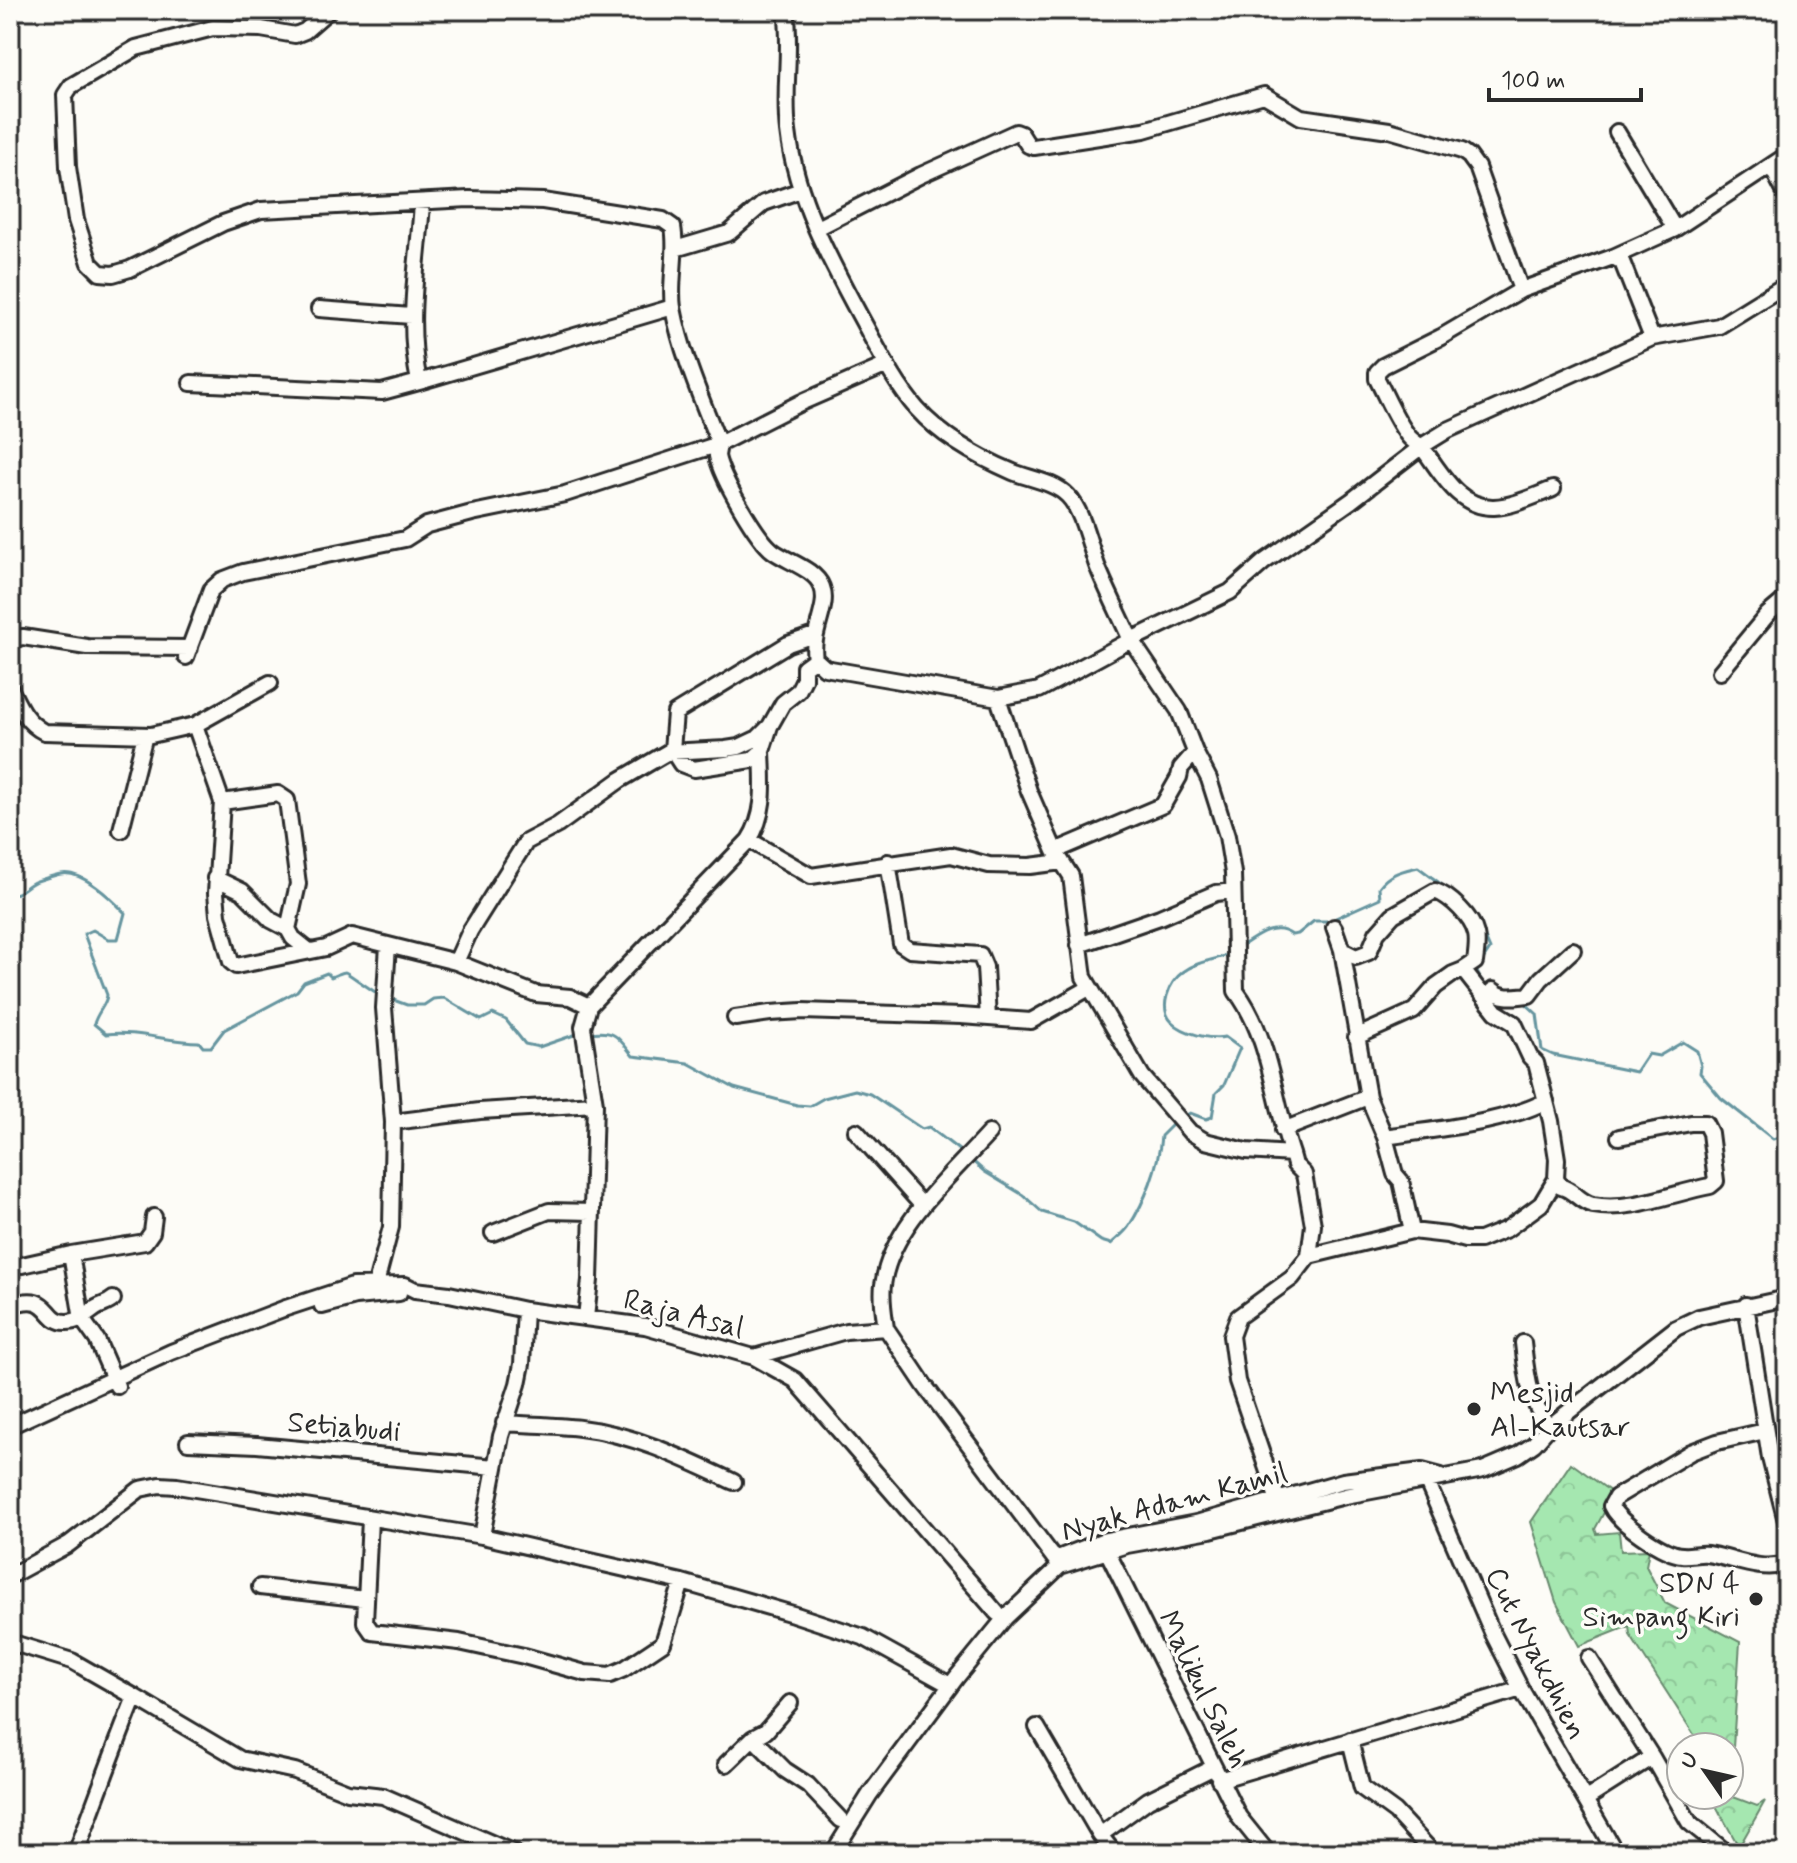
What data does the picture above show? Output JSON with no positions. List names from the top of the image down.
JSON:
{
  "streets": {
    "street": [
      "Raja Asal",
      "Setiabudi",
      "Nyak Adam Kamil",
      "Cut Nyakdhien",
      "Malikul Saleh"
    ]
  },
  "crossings": [
    ["Nyak Adam Kamil", "Cut Nyakdhien"],
    ["Nyak Adam Kamil", "Malikul Saleh"]
  ],
  "places": ["Mesjid Al-Kautsar", "SDN 4 Simpang Kiri"],
  "scale_bar": "100 m",
  "north": "top left"
}
